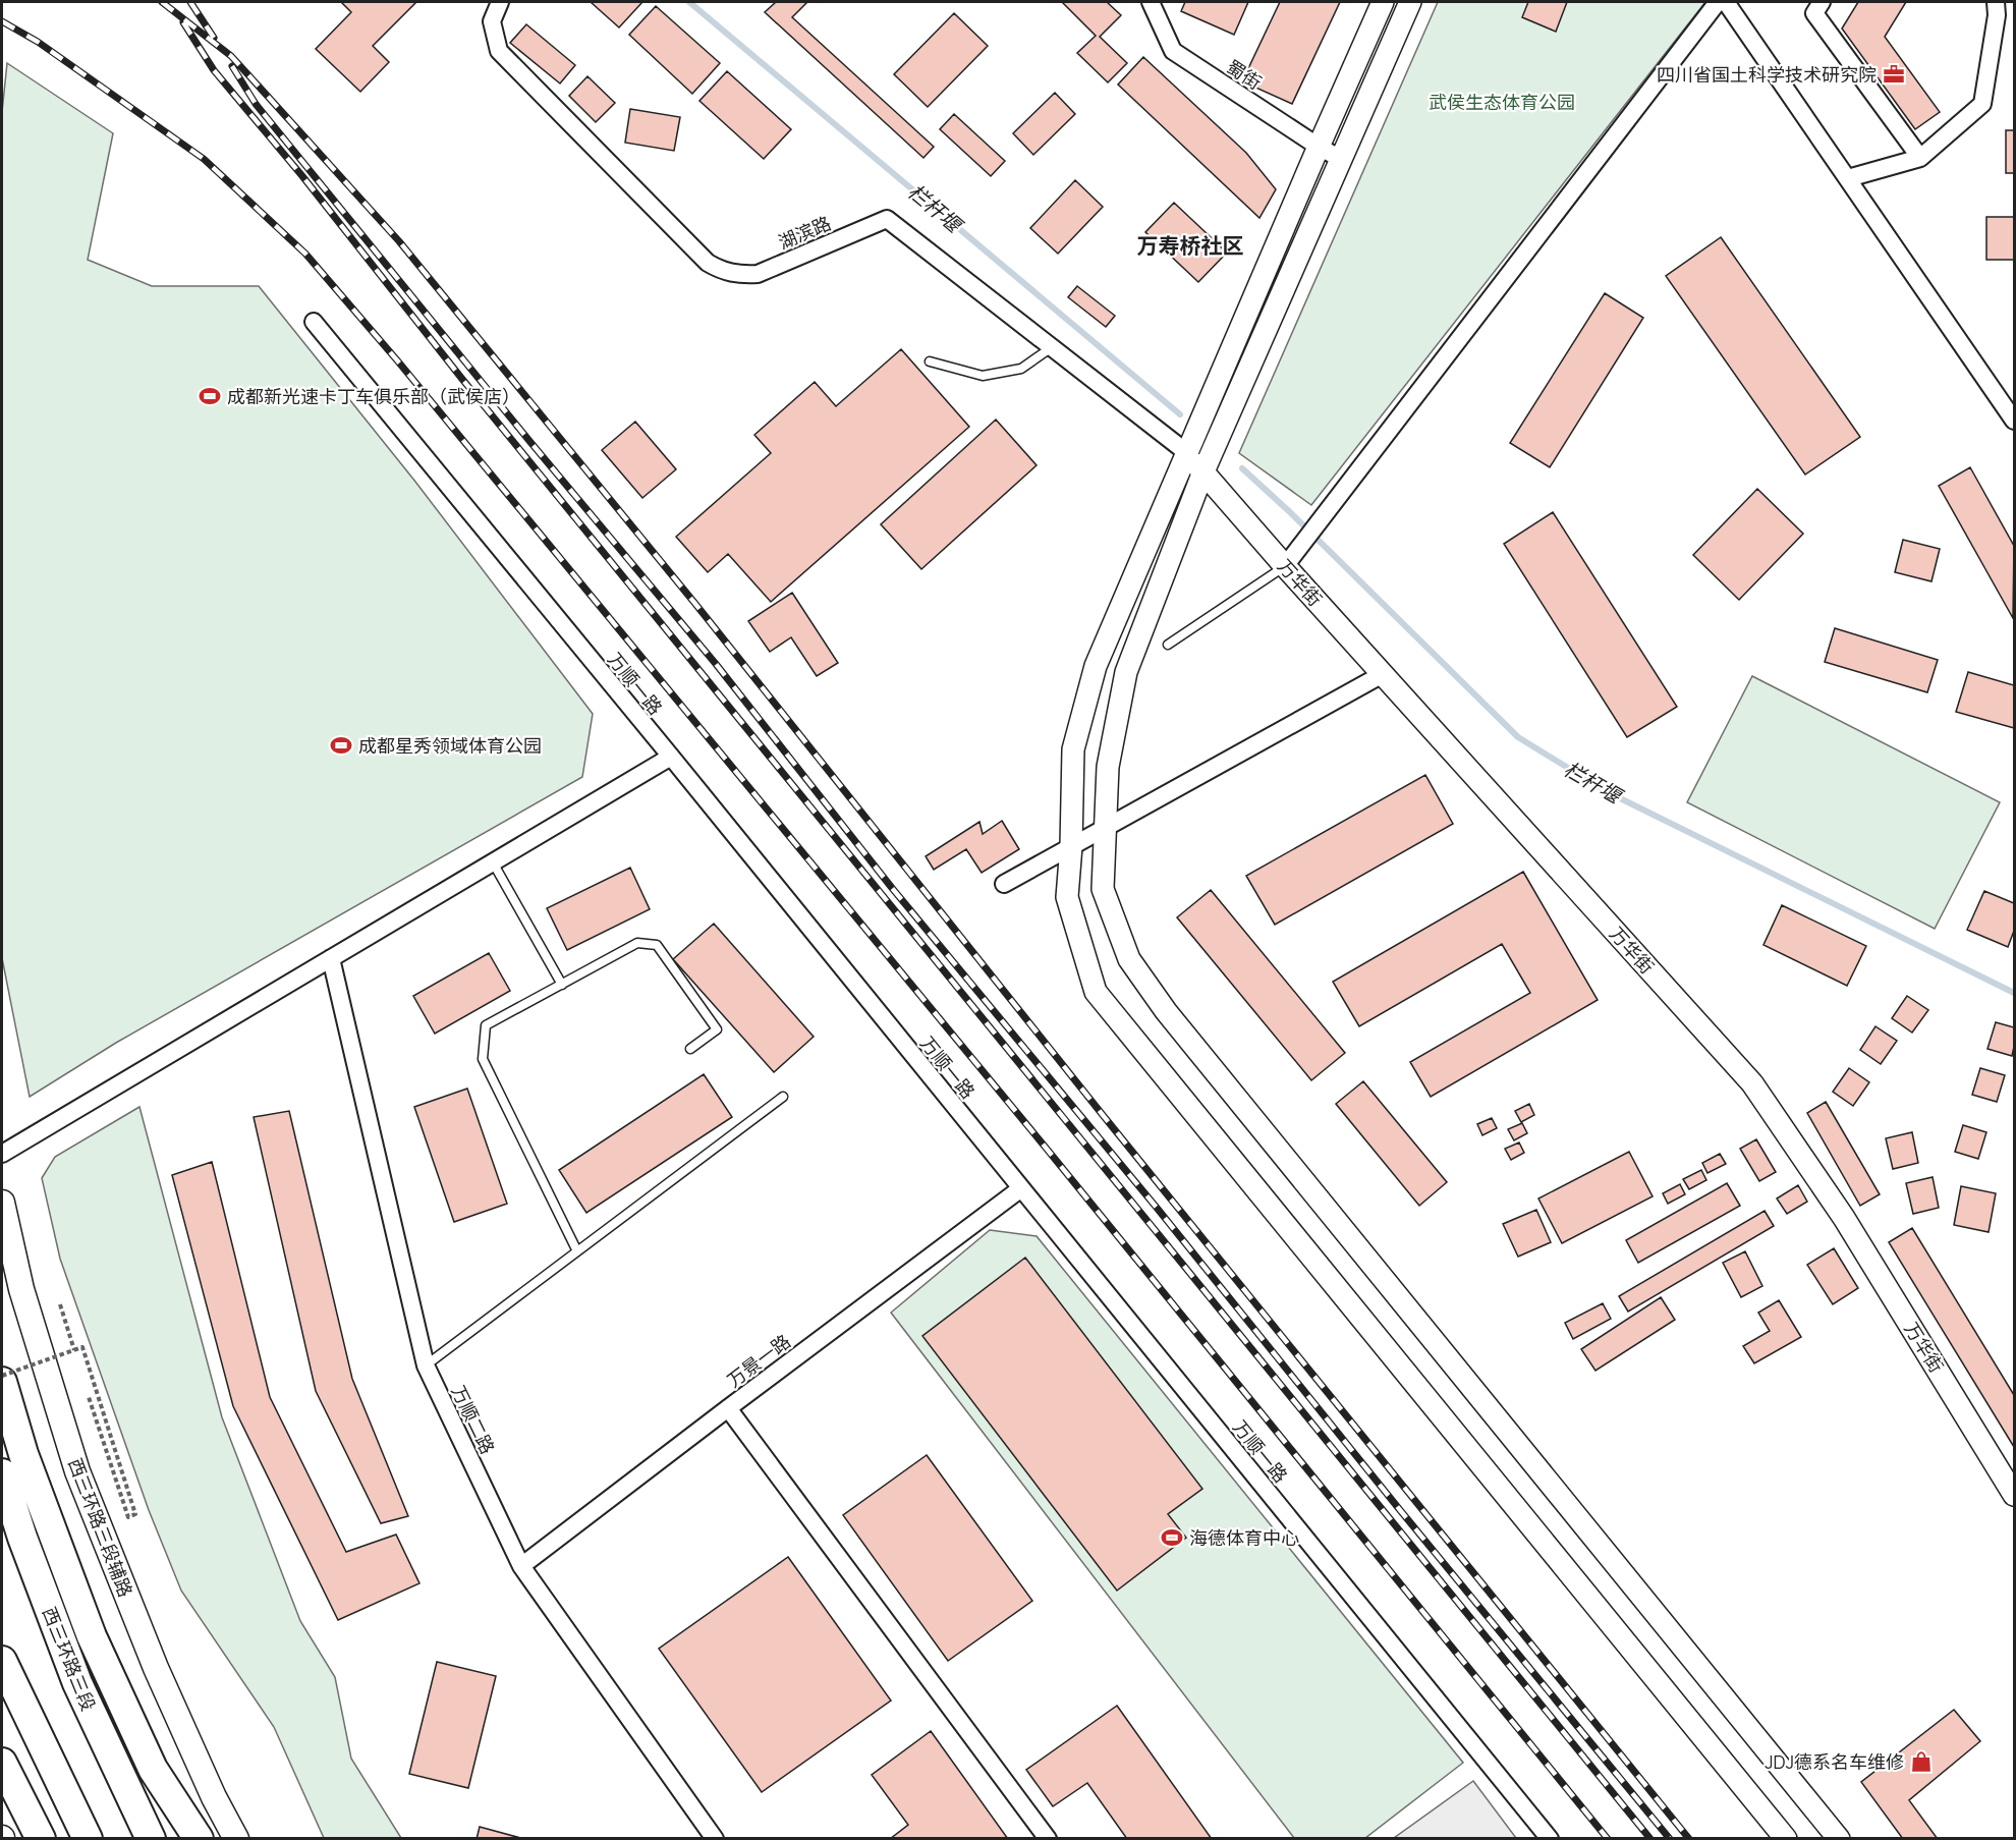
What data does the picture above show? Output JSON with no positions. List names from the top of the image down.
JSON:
{
  "streets": {
    "highway": ["西三环路三段"],
    "main road": ["西三环路三段辅路"],
    "street": [
      "蜀街",
      "湖滨路",
      "万华街",
      "万顺一路",
      "万景一路",
      "万顺二路"
    ]
  },
  "crossings": [
    ["湖滨路", "万华街"],
    ["万顺一路", "万景一路"],
    ["万景一路", "万顺二路"]
  ],
  "districts": ["万寿桥社区"],
  "water": ["栏杆堰"],
  "parks": ["武侯生态体育公园"],
  "places": {
    "office": ["四川省国土科学技术研究院"],
    "sports": ["成都新光速卡丁车俱乐部（武侯店）", "成都星秀领域体育公园", "海德体育中心"],
    "shop": ["JDJ德系名车维修"]
  }
}
